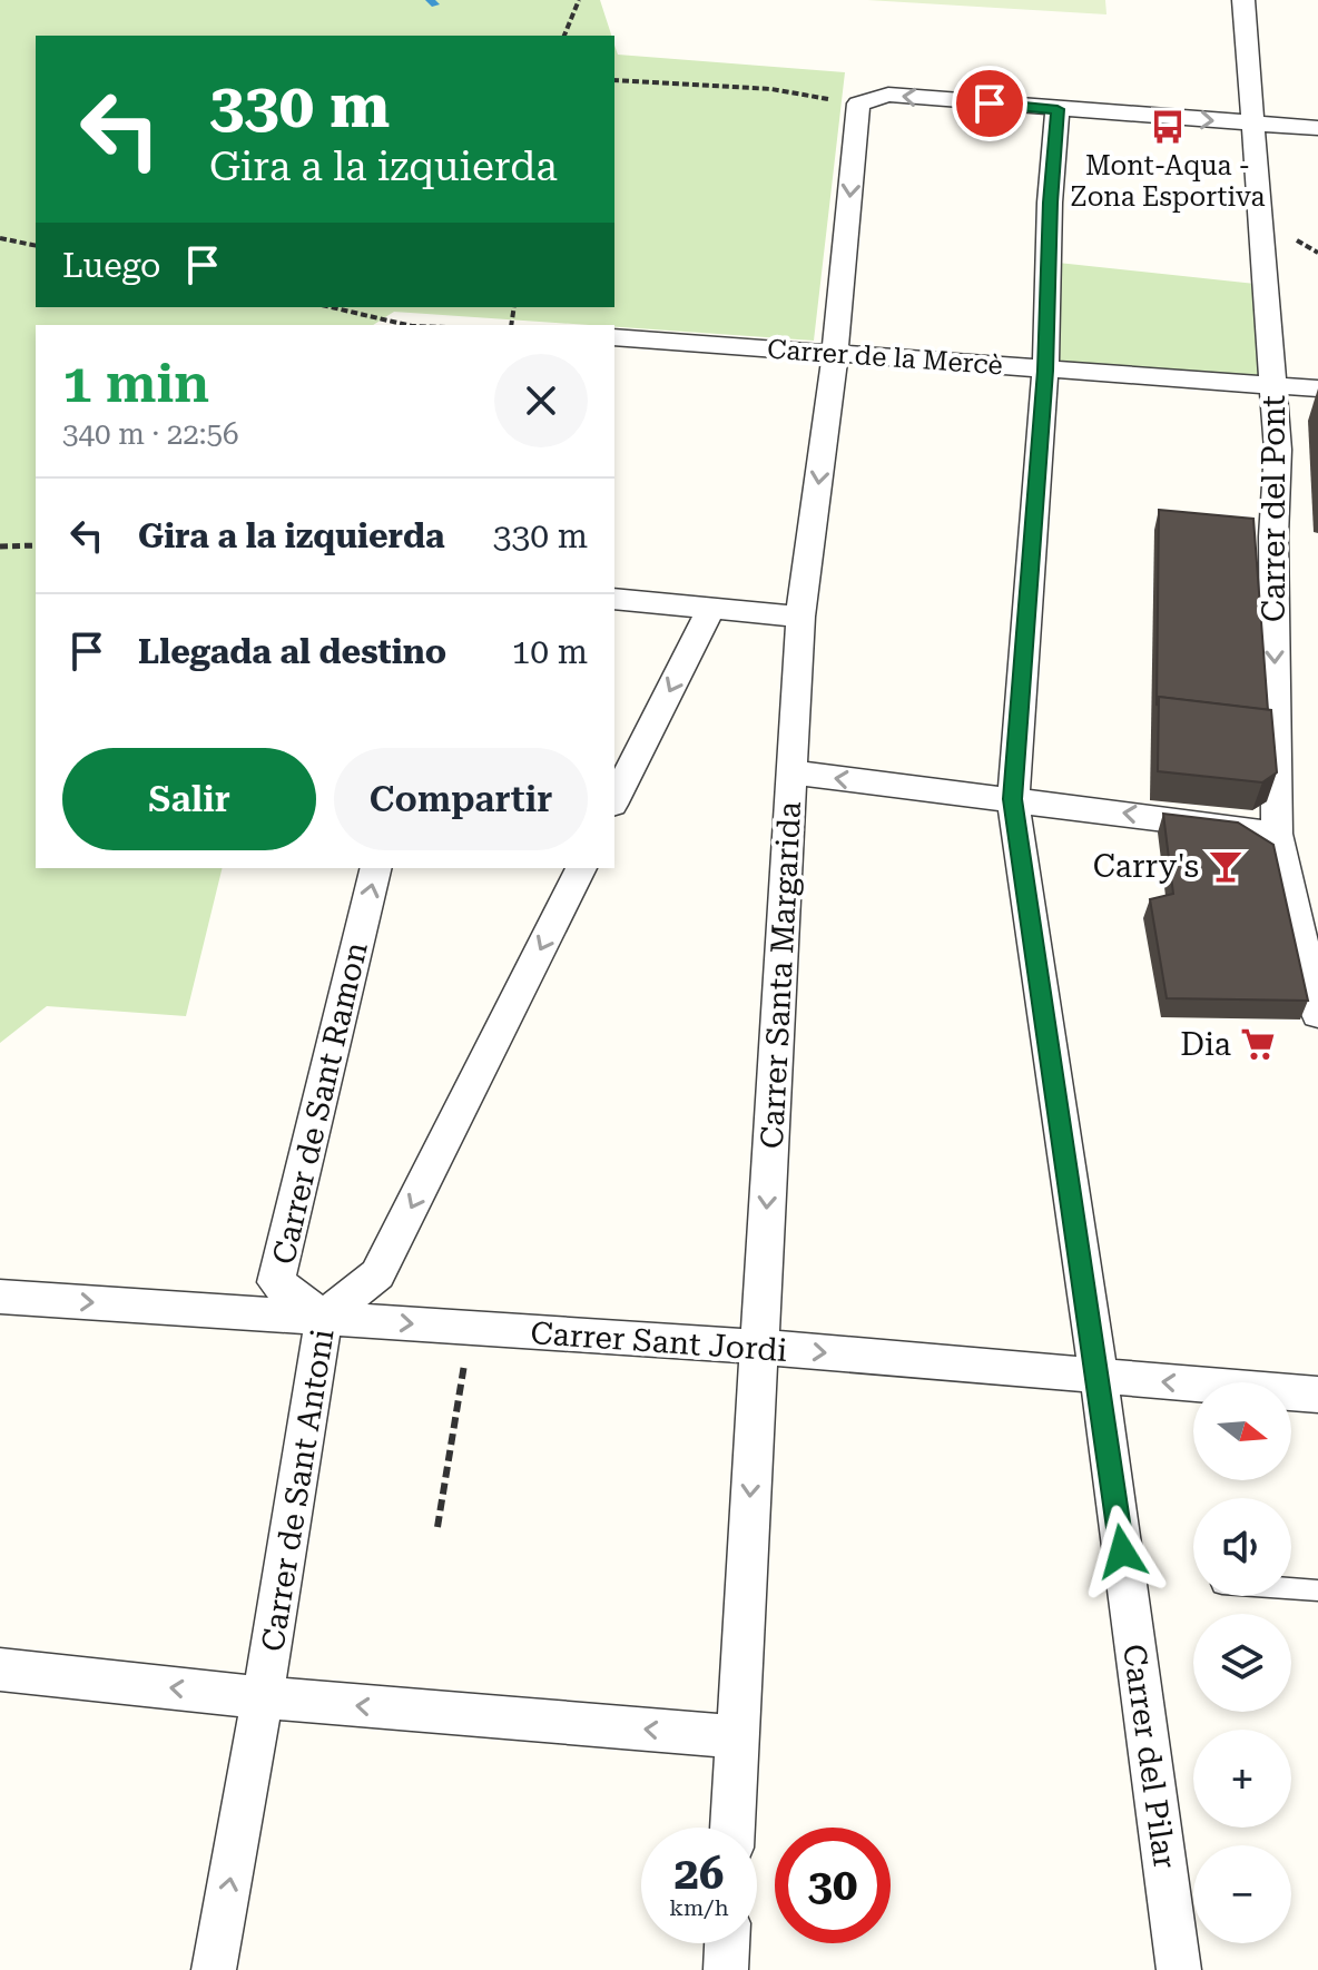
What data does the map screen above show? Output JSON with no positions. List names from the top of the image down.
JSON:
{
  "streets": {
    "street": [
      "Carrer de la Mercè",
      "Carrer del Pont",
      "Carrer Santa Margarida",
      "Carrer de Sant Ramon",
      "Carrer Sant Jordi",
      "Carrer de Sant Antoni",
      "Carrer del Pilar"
    ]
  },
  "crossings": [
    ["Carrer de la Mercè", "Carrer del Pont"],
    ["Carrer de la Mercè", "Carrer Santa Margarida"],
    ["Carrer de la Mercè", "Carrer del Pilar"],
    ["Carrer Santa Margarida", "Carrer Sant Jordi"],
    ["Carrer de Sant Ramon", "Carrer Sant Jordi"],
    ["Carrer de Sant Ramon", "Carrer de Sant Antoni"],
    ["Carrer Sant Jordi", "Carrer de Sant Antoni"],
    ["Carrer Sant Jordi", "Carrer del Pilar"]
  ],
  "one_way": ["Carrer del Pont", "Carrer Santa Margarida", "Carrer de Sant Ramon"],
  "places": {
    "bus stop": ["Mont-Aqua - Zona Esportiva"],
    "bar": ["Carry's"],
    "supermarket": ["Dia"]
  },
  "north": "right",
  "page": {
    "turn": ["330 m", "Gira a la izquierda"],
    "then": "Luego",
    "heading": ["1 min", "340 m · 22:56"],
    "list": [
      {
        "name": "Gira a la izquierda",
        "value": "330 m"
      },
      {
        "name": "Llegada al destino",
        "value": "10 m"
      }
    ],
    "buttons": ["Salir", "Compartir"],
    "map_buttons": ["+", "−"],
    "speed": "26 km/h",
    "limit": "30"
  }
}
